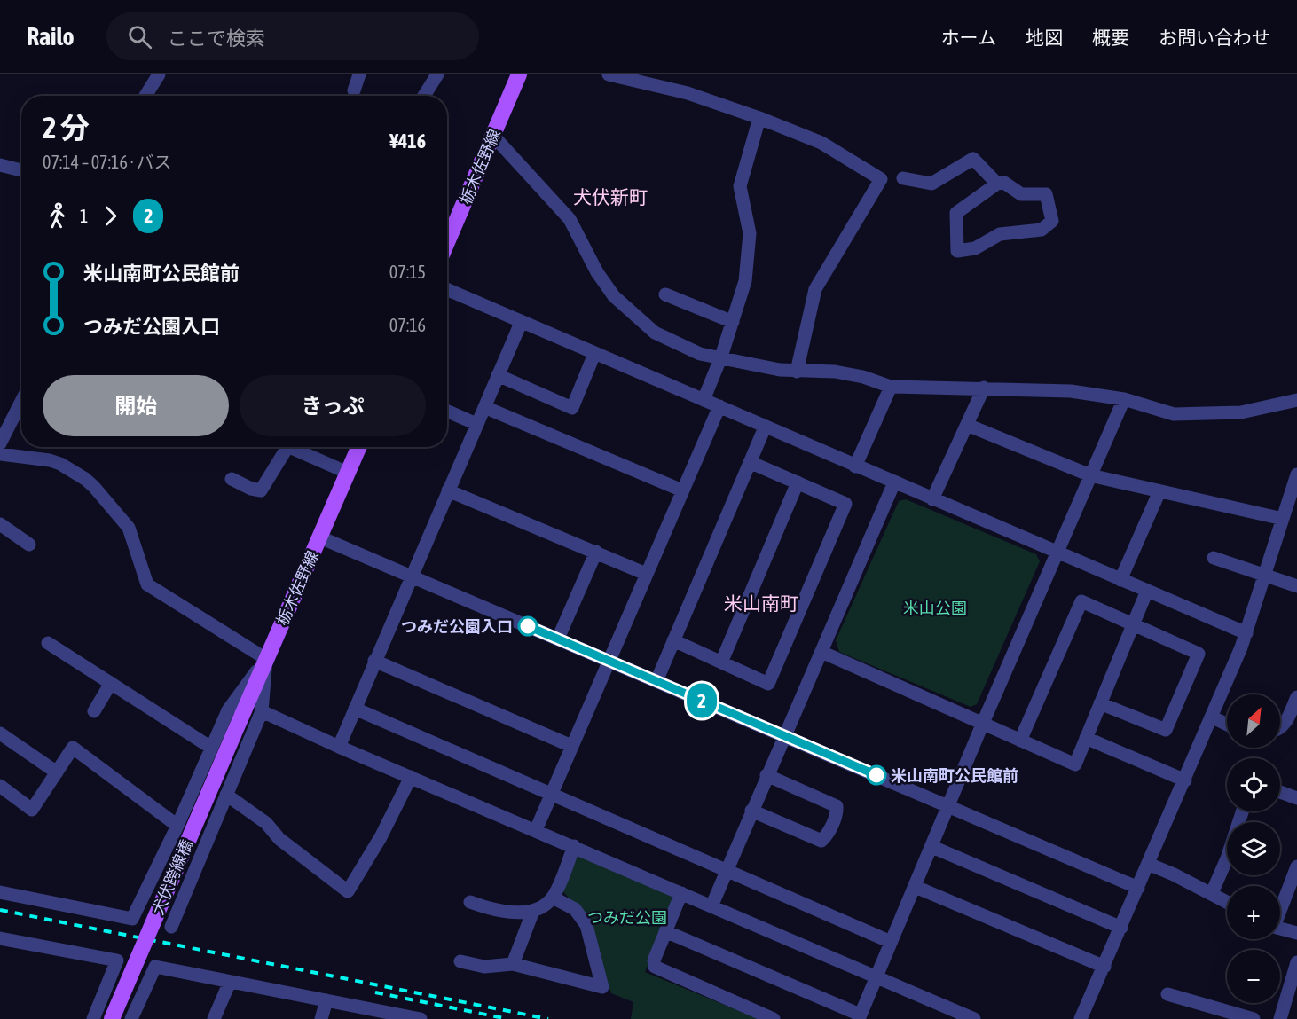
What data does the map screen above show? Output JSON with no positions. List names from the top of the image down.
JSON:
{
  "streets": {
    "main road": ["栃木佐野線", "犬伏跨線橋"]
  },
  "crossings": [
    ["栃木佐野線", "犬伏跨線橋"]
  ],
  "districts": ["犬伏新町", "米山南町"],
  "parks": ["米山公園", "つみだ公園"],
  "places": ["つみだ公園入口", "米山南町公民館前"],
  "lines": ["bus line 2"],
  "north": "top right",
  "page": {
    "header": "Railo",
    "search": "ここで検索",
    "nav": [
      "ホーム",
      "地図",
      "概要",
      "お問い合わせ"
    ],
    "on_map": "2",
    "heading": ["2 分", "07:14 – 07:16 · バス", "¥416"],
    "legs": ["1", "2"],
    "list": [
      {
        "name": "米山南町公民館前",
        "value": "07:15"
      },
      {
        "name": "つみだ公園入口",
        "value": "07:16"
      }
    ],
    "buttons": ["開始", "きっぷ"],
    "map_buttons": ["+", "−"]
  }
}
